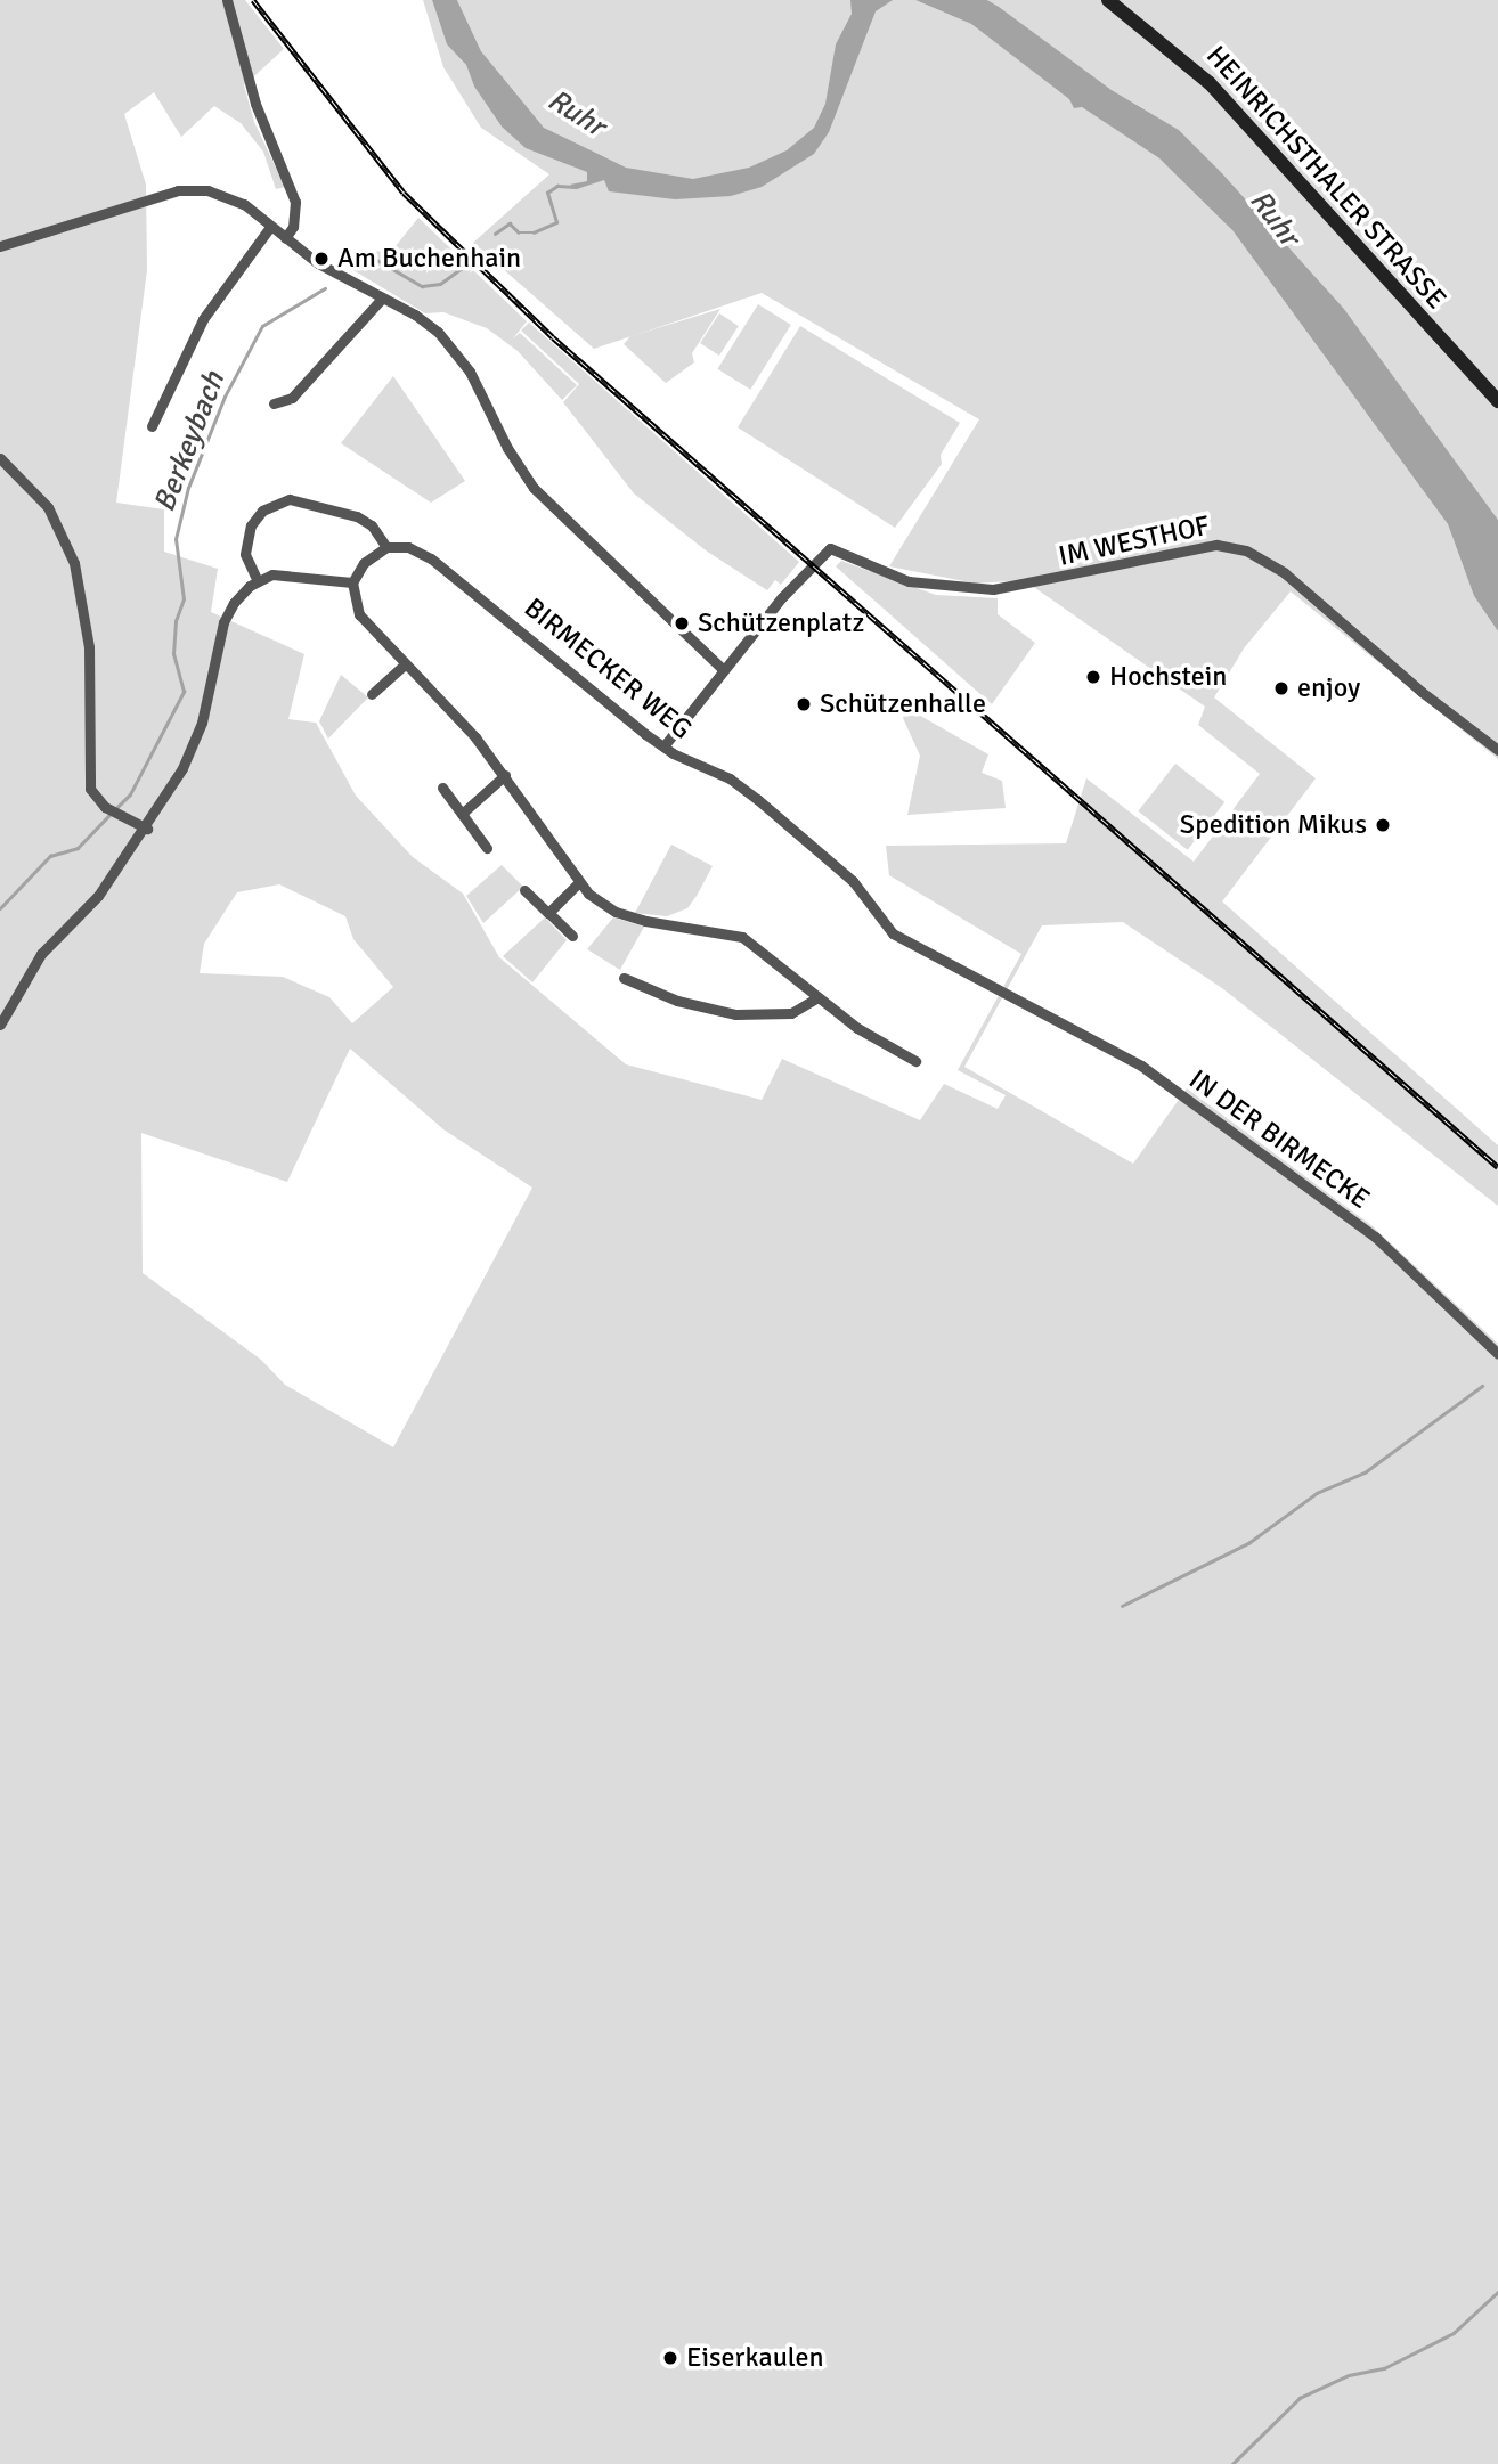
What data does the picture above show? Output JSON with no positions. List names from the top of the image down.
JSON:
{
  "streets": {
    "main road": ["HEINRICHSTHALER STRASSE"],
    "street": ["IM WESTHOF", "BIRMECKER WEG", "IN DER BIRMECKE"]
  },
  "crossings": [
    ["BIRMECKER WEG", "IN DER BIRMECKE"]
  ],
  "water": ["Ruhr", "Berkeybach"],
  "places": [
    "Am Buchenhain",
    "Schützenplatz",
    "Hochstein",
    "enjoy",
    "Schützenhalle",
    "Spedition Mikus",
    "Eiserkaulen"
  ]
}
